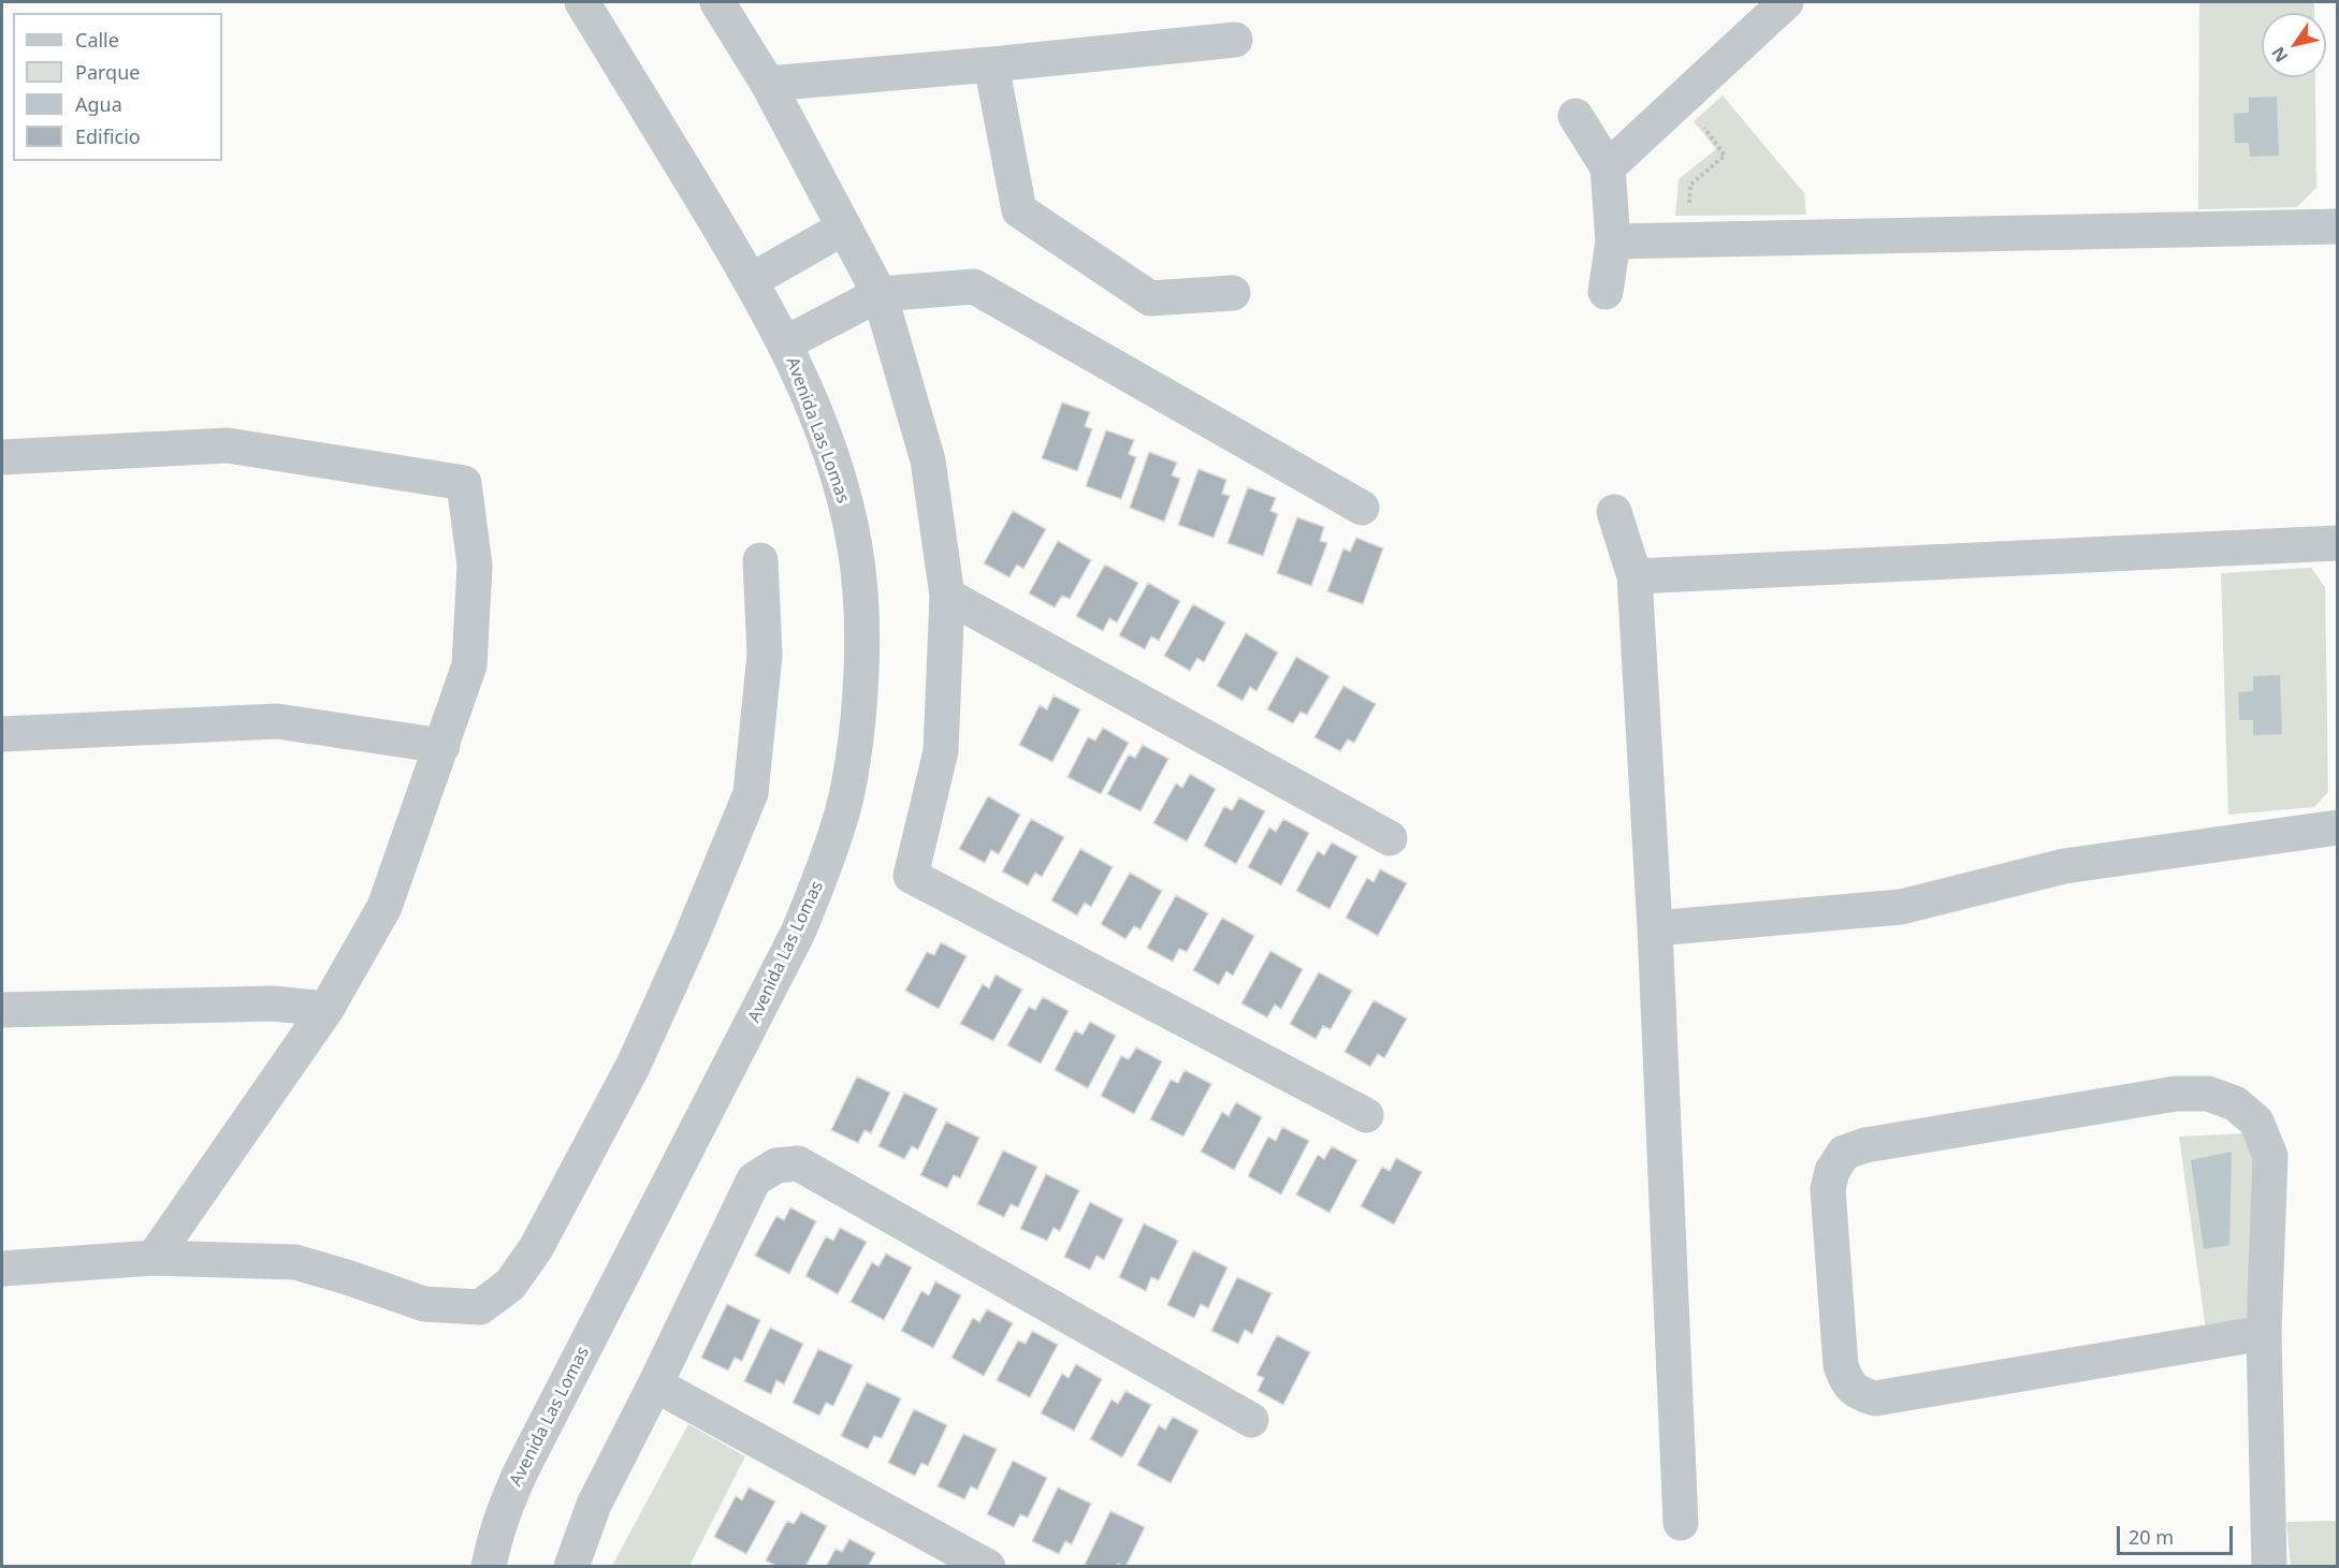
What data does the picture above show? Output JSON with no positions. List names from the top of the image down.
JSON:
{
  "streets": {
    "street": ["Avenida Las Lomas"]
  },
  "legend": [
    "Calle",
    "Parque",
    "Agua",
    "Edificio"
  ],
  "scale_bar": "20 m",
  "north": "bottom left"
}
